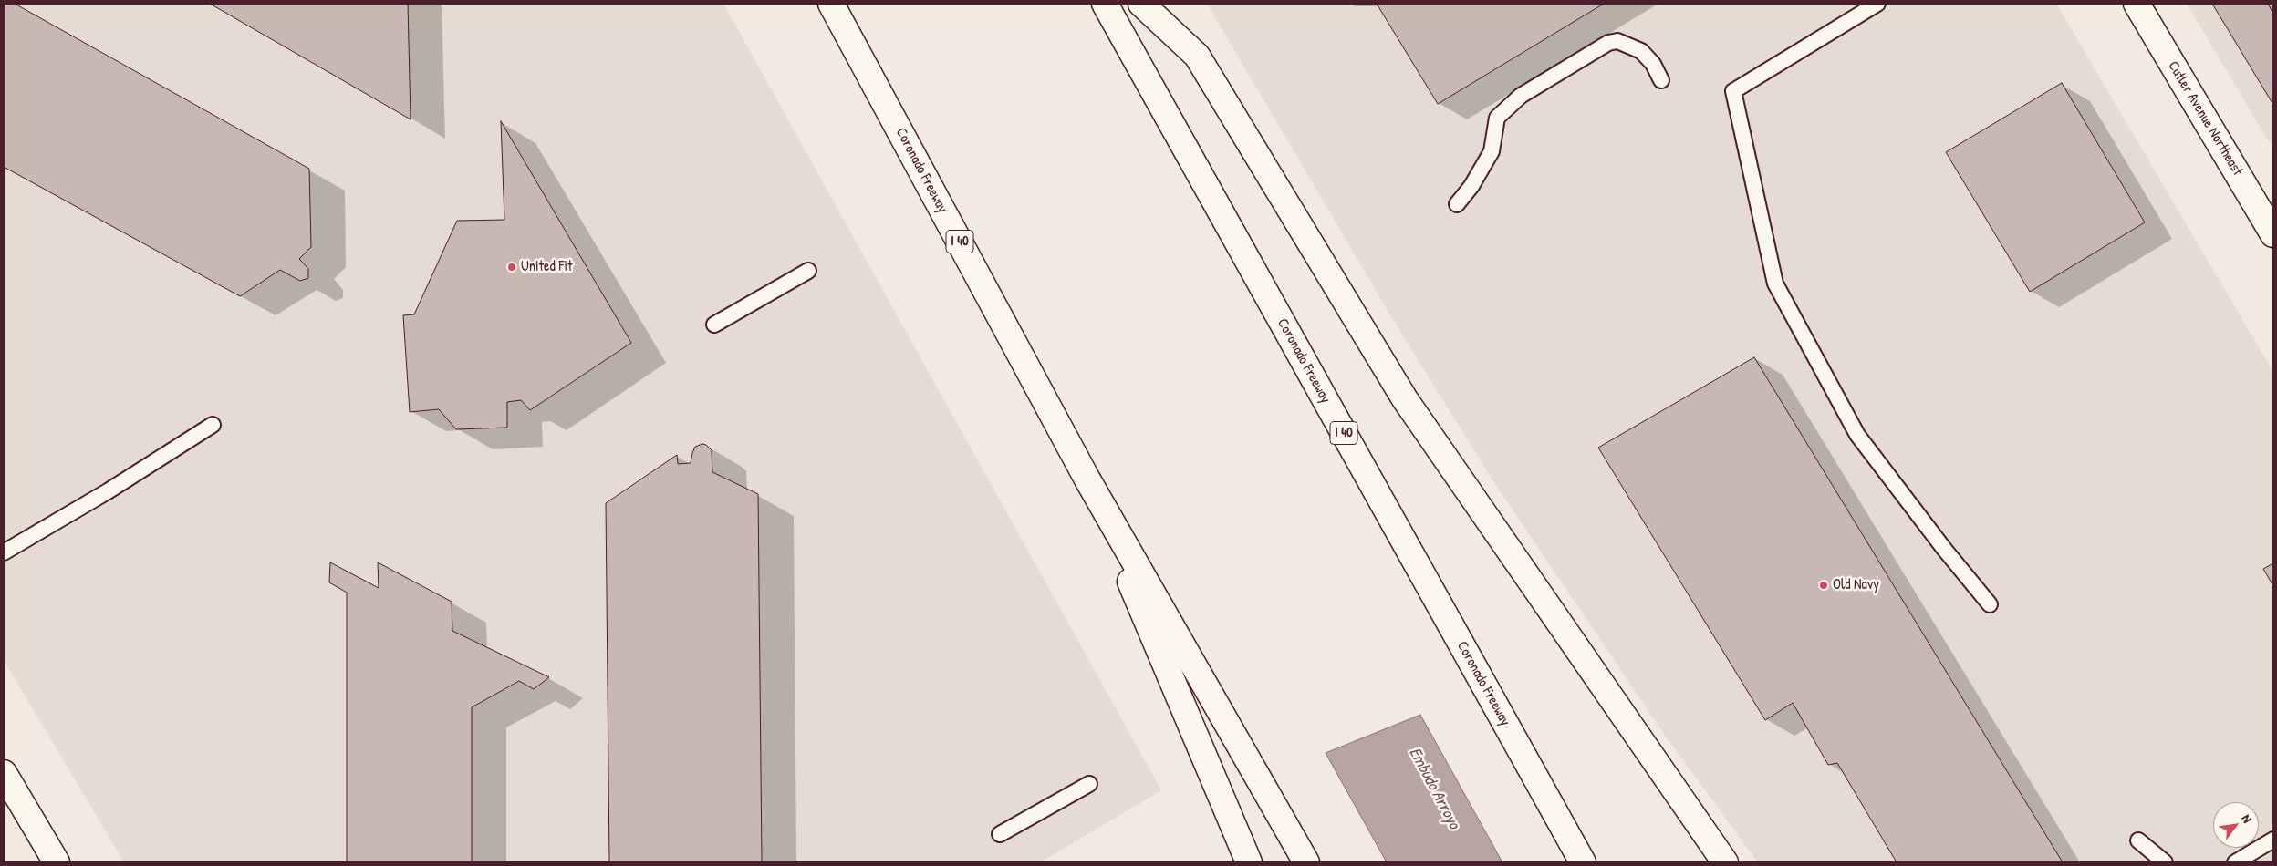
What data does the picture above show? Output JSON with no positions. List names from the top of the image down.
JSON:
{
  "streets": {
    "main road": ["Cutler Avenue Northeast", "Coronado Freeway", "I 40"]
  },
  "water": ["Embudo Arroyo"],
  "places": ["United Fit", "Old Navy"],
  "north": "top right"
}
